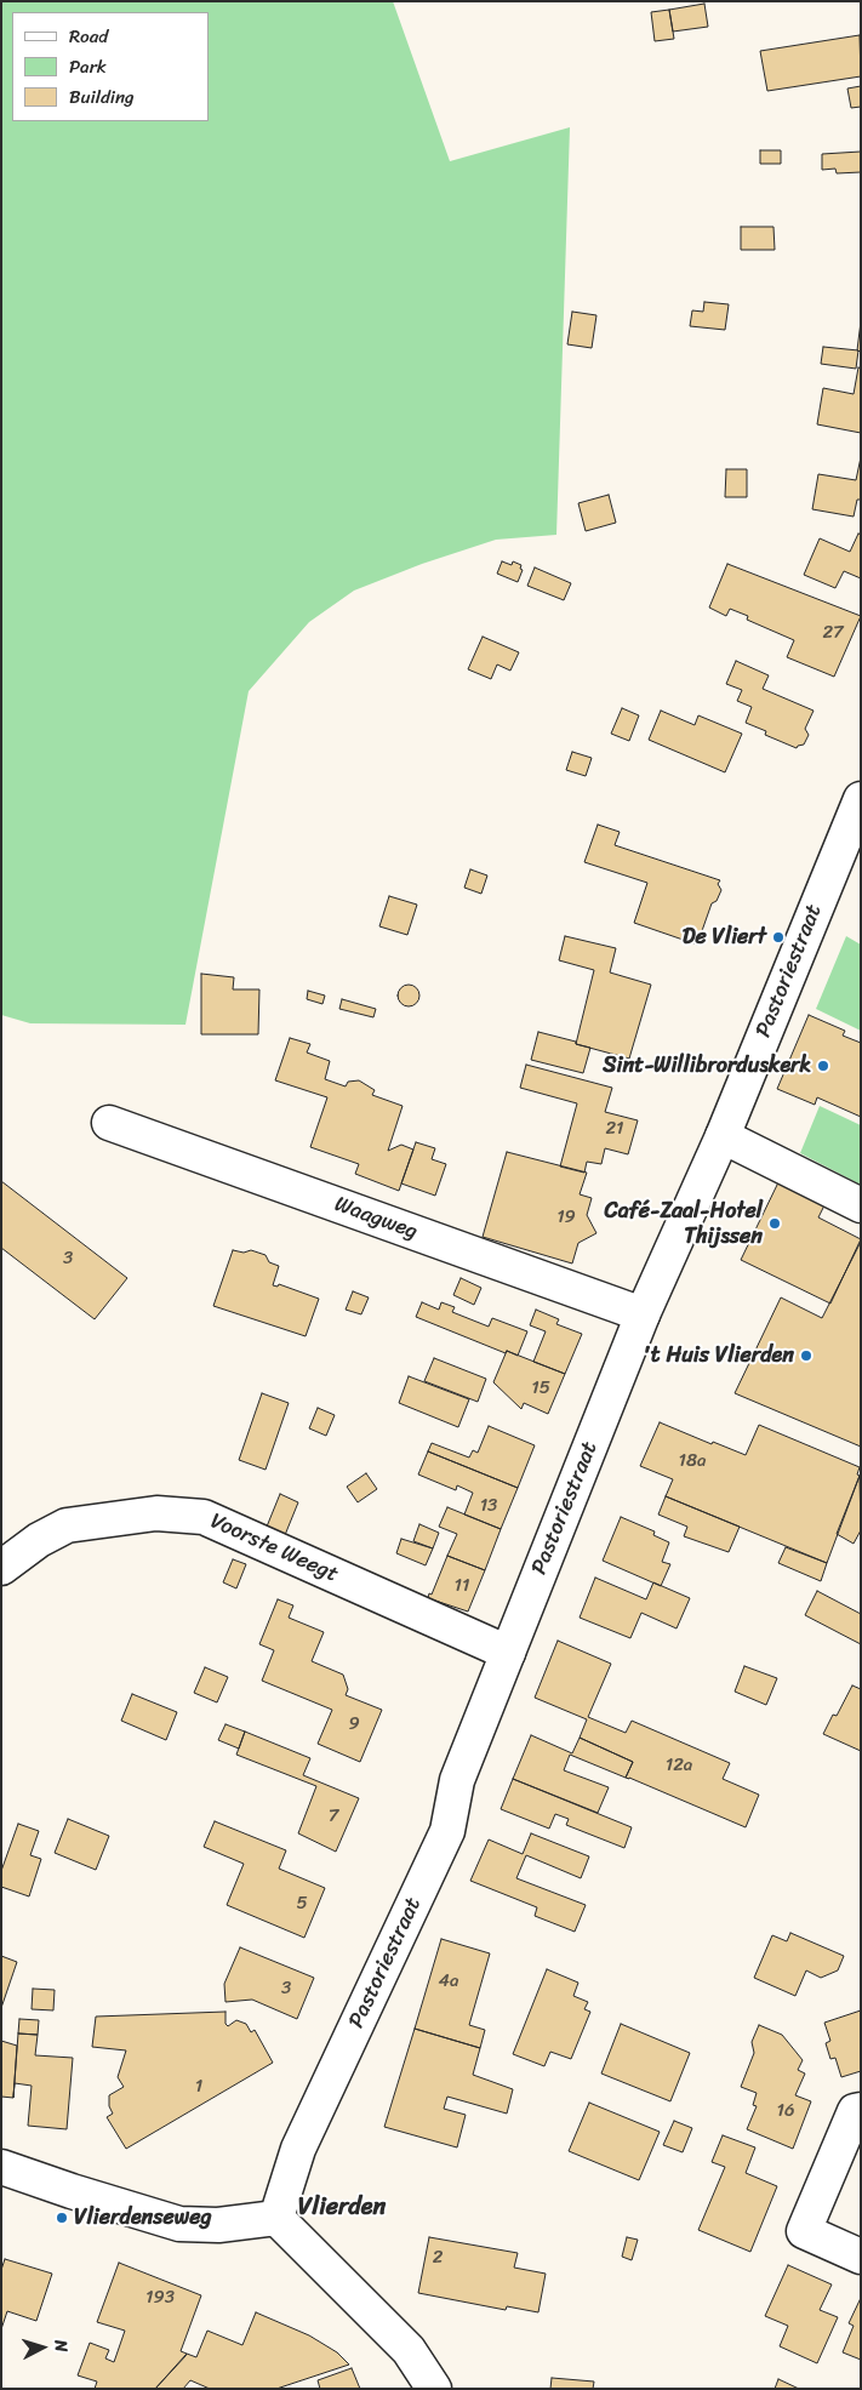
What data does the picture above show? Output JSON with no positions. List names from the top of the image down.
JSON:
{
  "streets": {
    "street": ["Pastoriestraat", "Waagweg", "Voorste Weegt"]
  },
  "crossings": [
    ["Pastoriestraat", "Waagweg"],
    ["Pastoriestraat", "Voorste Weegt"]
  ],
  "districts": ["Vlierden"],
  "places": [
    "De Vliert",
    "Sint-Willibrorduskerk",
    "Café-Zaal-Hotel Thijssen",
    "'t Huis Vlierden",
    "Vlierdenseweg"
  ],
  "house_numbers": [
    "27",
    "21",
    "19",
    "3",
    "15",
    "18a",
    "13",
    "11",
    "9",
    "12a",
    "7",
    "5",
    "4a",
    "3",
    "1",
    "16",
    "2",
    "193"
  ],
  "legend": ["Road", "Park", "Building"],
  "north": "right"
}
